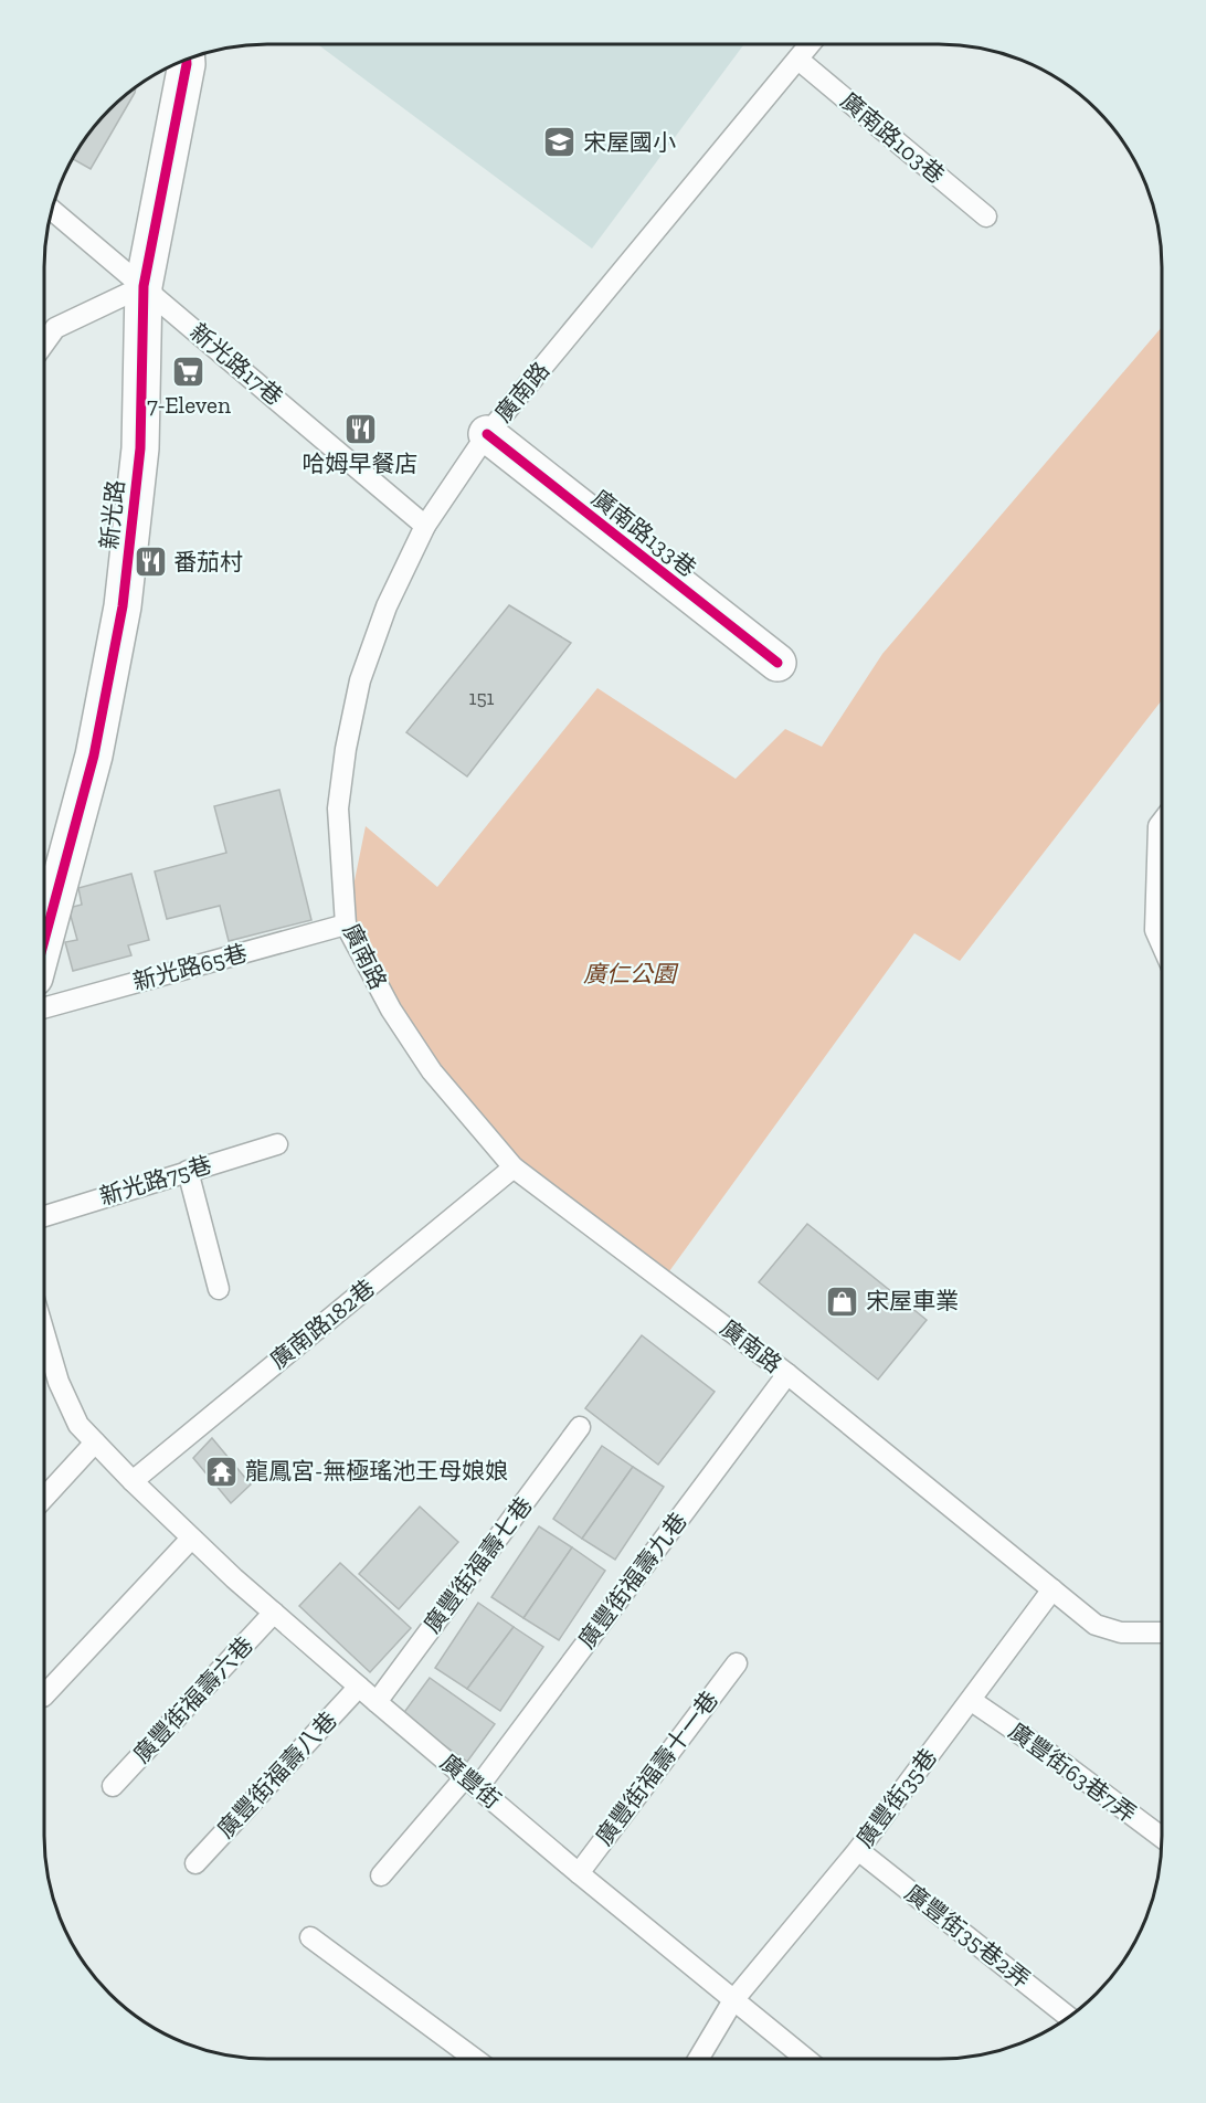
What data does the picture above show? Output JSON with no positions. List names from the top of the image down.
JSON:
{
  "streets": {
    "street": ["新光路", "廣南路133巷"],
    "lane": [
      "廣南路103巷",
      "新光路17巷",
      "廣南路",
      "新光路65巷",
      "新光路75巷",
      "廣南路182巷",
      "廣豐街福壽七巷",
      "廣豐街福壽九巷",
      "廣豐街福壽六巷",
      "廣豐街福壽十一巷",
      "廣豐街63巷7弄",
      "廣豐街福壽八巷",
      "廣豐街",
      "廣豐街35巷",
      "廣豐街35巷2弄"
    ]
  },
  "crossings": [
    ["廣南路103巷", "廣南路"],
    ["新光路17巷", "廣南路"],
    ["新光路17巷", "新光路"],
    ["廣南路", "廣南路133巷"],
    ["廣南路", "新光路65巷"],
    ["廣南路", "廣南路182巷"],
    ["廣南路", "廣豐街福壽九巷"],
    ["廣南路", "廣豐街35巷"],
    ["廣南路182巷", "廣豐街"],
    ["廣豐街福壽七巷", "廣豐街"],
    ["廣豐街福壽九巷", "廣豐街"],
    ["廣豐街福壽六巷", "廣豐街"],
    ["廣豐街福壽十一巷", "廣豐街"],
    ["廣豐街63巷7弄", "廣豐街35巷"],
    ["廣豐街福壽八巷", "廣豐街"],
    ["廣豐街", "廣豐街35巷"],
    ["廣豐街35巷", "廣豐街35巷2弄"]
  ],
  "parks": ["廣仁公園"],
  "places": {
    "school or university": ["宋屋國小"],
    "supermarket": ["7-Eleven"],
    "restaurant": ["哈姆早餐店", "番茄村"],
    "shop": ["宋屋車業"],
    "temple": ["龍鳳宮-無極瑤池王母娘娘"]
  },
  "house_numbers": ["151"]
}
